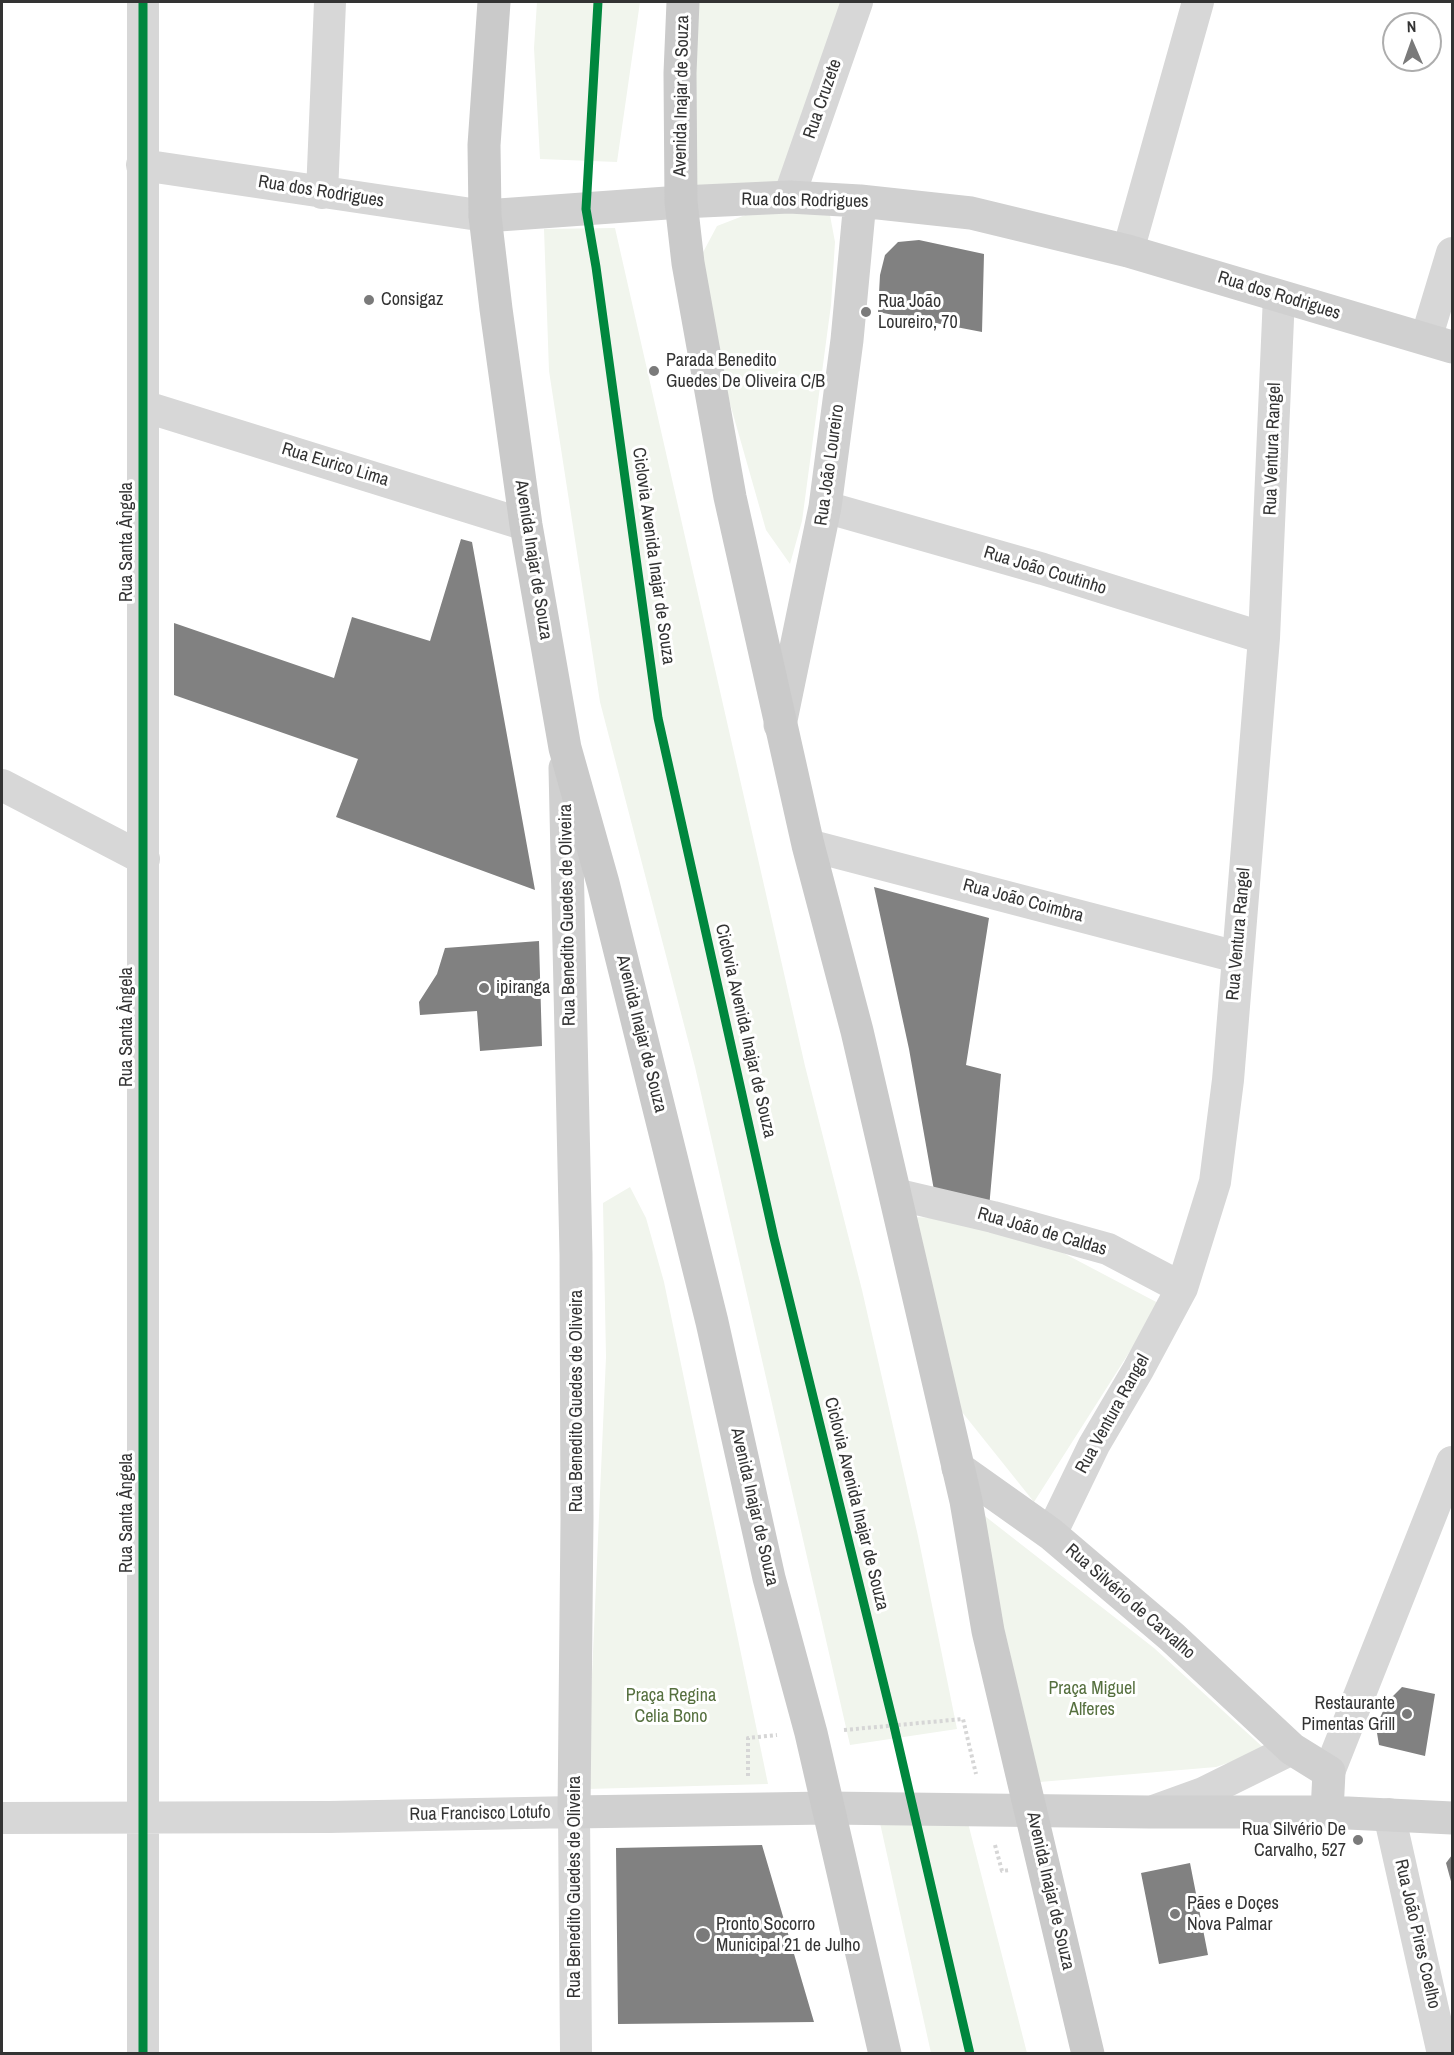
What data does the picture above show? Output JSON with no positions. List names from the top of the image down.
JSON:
{
  "streets": {
    "main road": ["Avenida Inajar de Souza"],
    "street": [
      "Rua Cruzete",
      "Rua dos Rodrigues",
      "Rua Ventura Rangel",
      "Rua Eurico Lima",
      "Rua João Loureiro",
      "Rua Santa Ângela",
      "Rua João Coutinho",
      "Rua João Coimbra",
      "Rua Benedito Guedes de Oliveira",
      "Rua João de Caldas",
      "Rua Silvério de Carvalho",
      "Rua Francisco Lotufo",
      "Rua João Pires Coelho"
    ],
    "cycle path": ["Ciclovia Avenida Inajar de Souza"]
  },
  "crossings": [
    ["Avenida Inajar de Souza", "Rua dos Rodrigues"],
    ["Avenida Inajar de Souza", "Rua Eurico Lima"],
    ["Avenida Inajar de Souza", "Rua João Loureiro"],
    ["Avenida Inajar de Souza", "Rua João Coimbra"],
    ["Avenida Inajar de Souza", "Rua Benedito Guedes de Oliveira"],
    ["Avenida Inajar de Souza", "Rua João de Caldas"],
    ["Avenida Inajar de Souza", "Rua Silvério de Carvalho"],
    ["Avenida Inajar de Souza", "Rua Francisco Lotufo"],
    ["Rua Cruzete", "Rua dos Rodrigues"],
    ["Rua dos Rodrigues", "Rua Ventura Rangel"],
    ["Rua dos Rodrigues", "Rua João Loureiro"],
    ["Rua dos Rodrigues", "Rua Santa Ângela"],
    ["Rua Ventura Rangel", "Rua João Coutinho"],
    ["Rua Ventura Rangel", "Rua João Coimbra"],
    ["Rua Ventura Rangel", "Rua João de Caldas"],
    ["Rua Ventura Rangel", "Rua Silvério de Carvalho"],
    ["Rua Eurico Lima", "Rua Santa Ângela"],
    ["Rua João Loureiro", "Rua João Coutinho"],
    ["Rua Santa Ângela", "Rua Francisco Lotufo"],
    ["Rua Benedito Guedes de Oliveira", "Rua Francisco Lotufo"]
  ],
  "parks": ["Praça Miguel Alferes", "Praça Regina Celia Bono"],
  "places": [
    "Consigaz",
    "Rua João Loureiro, 70",
    "Parada Benedito Guedes De Oliveira C/B",
    "ipiranga",
    "Restaurante Pimentas Grill",
    "Rua Silvério De Carvalho, 527",
    "Pães e Doçes Nova Palmar",
    "Pronto Socorro Municipal 21 de Julho"
  ],
  "north": "top"
}
